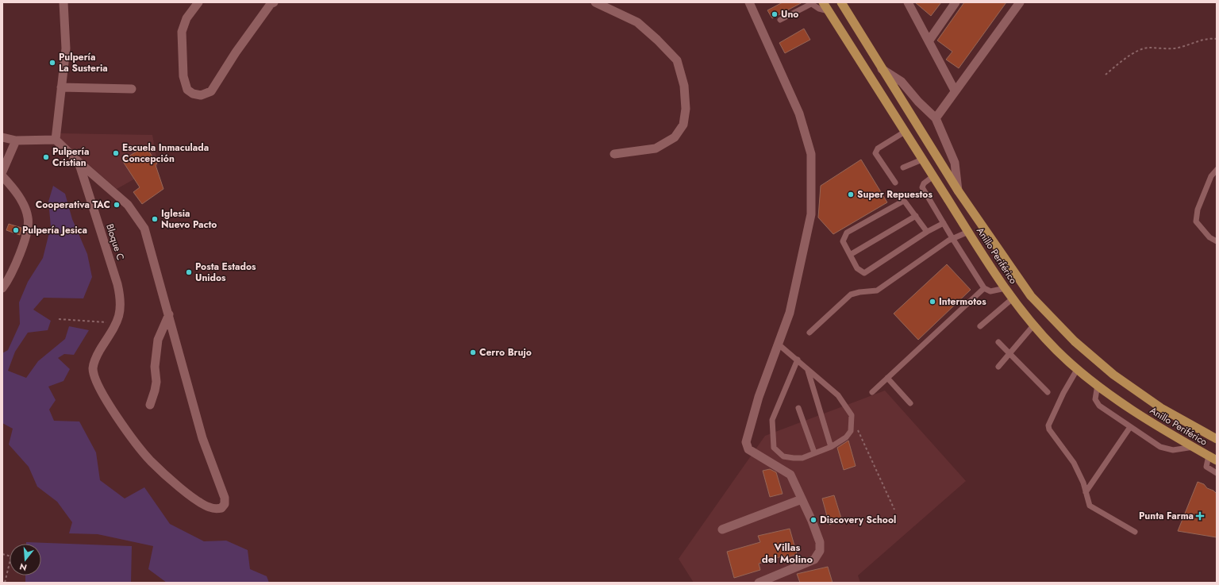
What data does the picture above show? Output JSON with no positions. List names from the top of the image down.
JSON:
{
  "streets": {
    "highway": ["Anillo Periférico"],
    "street": ["Bloque C"]
  },
  "districts": ["Villas del Molino"],
  "places": {
    "other": [
      "Uno",
      "Pulpería La Susteria",
      "Escuela Inmaculada Concepción",
      "Pulpería Cristian",
      "Super Repuestos",
      "Cooperativa TAC",
      "Iglesia Nuevo Pacto",
      "Pulpería Jesica",
      "Posta Estados Unidos",
      "Intermotos",
      "Cerro Brujo",
      "Discovery School"
    ],
    "health": ["Punta Farma"]
  },
  "north": "bottom"
}
